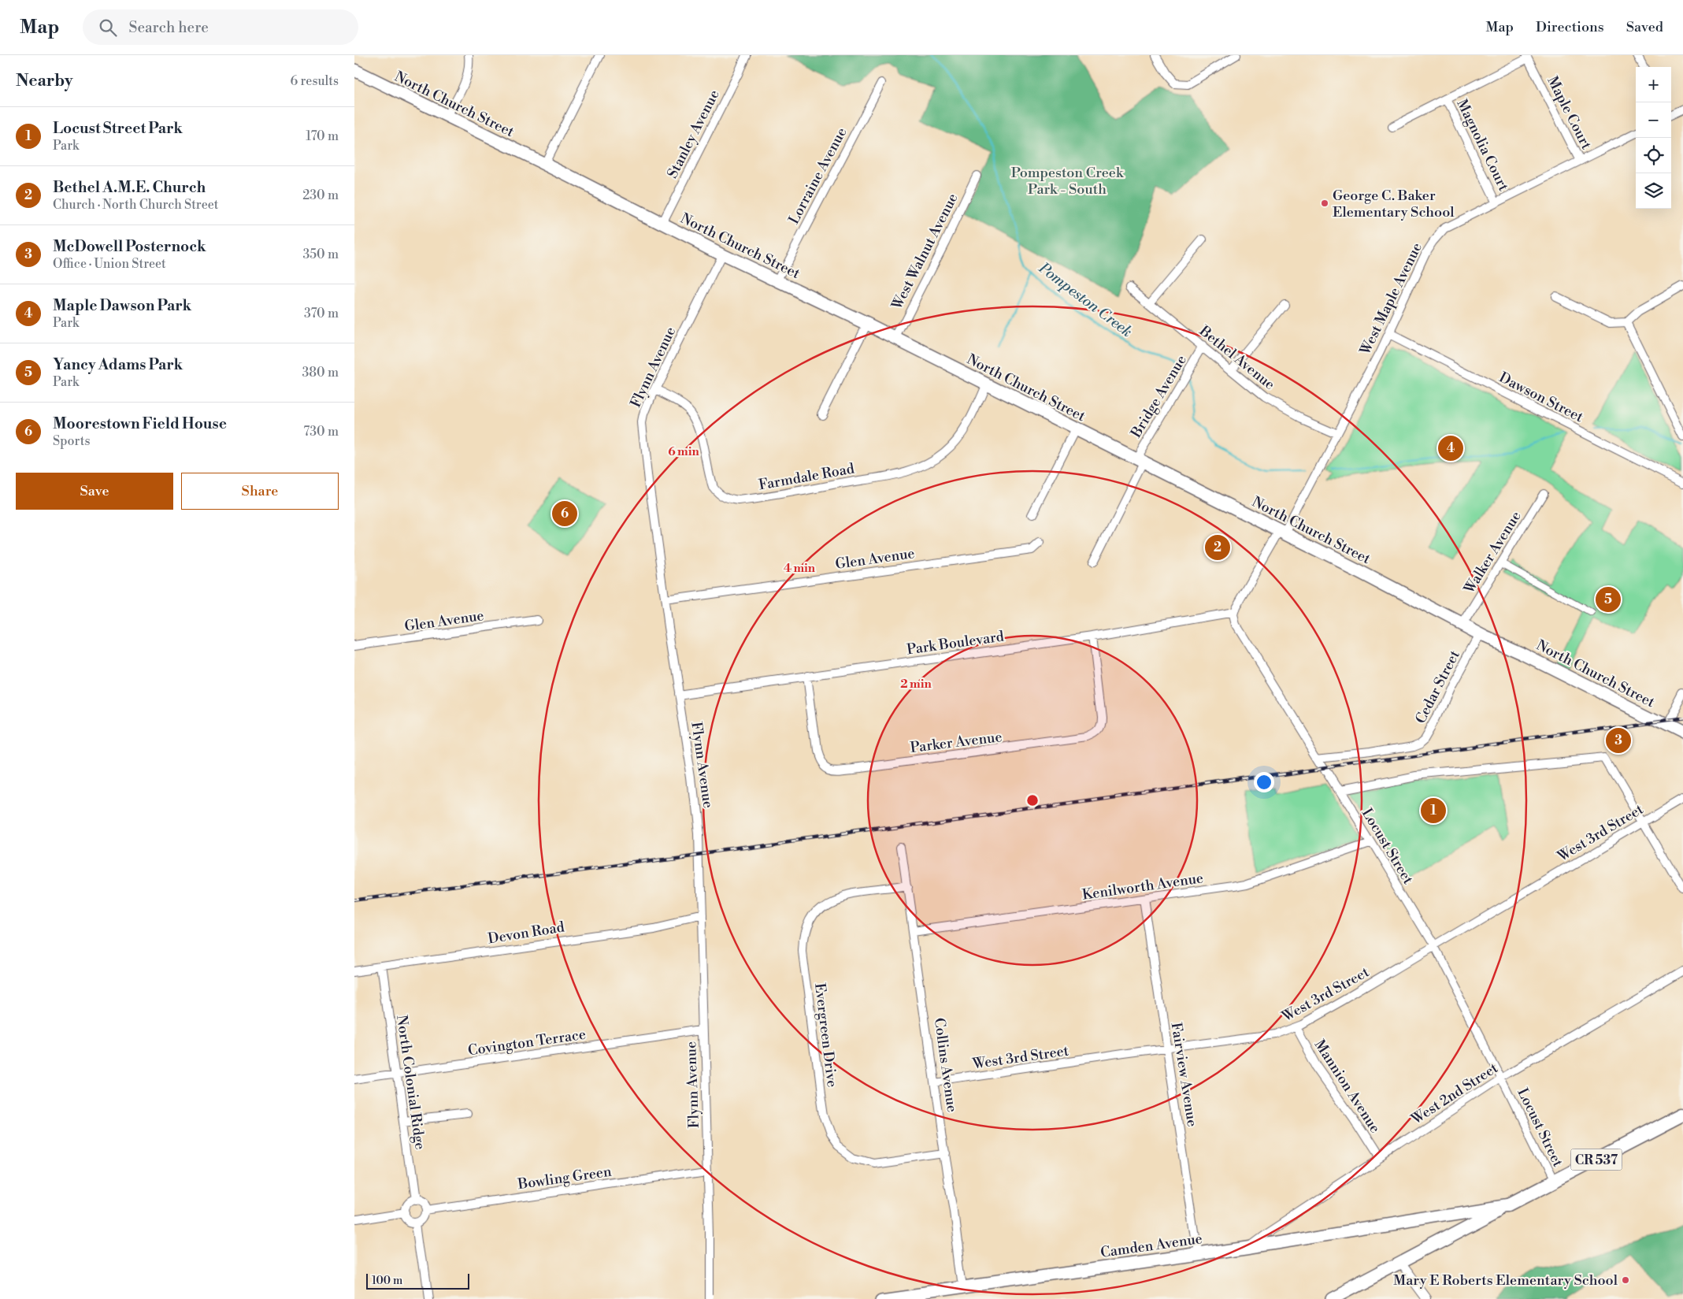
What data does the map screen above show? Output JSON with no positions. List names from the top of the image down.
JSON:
{
  "streets": {
    "main road": ["North Church Street", "CR 537", "Camden Avenue"],
    "street": [
      "Maple Court",
      "Stanley Avenue",
      "Magnolia Court",
      "Lorraine Avenue",
      "West Walnut Avenue",
      "West Maple Avenue",
      "Bethel Avenue",
      "Flynn Avenue",
      "Bridge Avenue",
      "Dawson Street",
      "Farmdale Road",
      "Walker Avenue",
      "Glen Avenue",
      "Park Boulevard",
      "Cedar Street",
      "Parker Avenue",
      "West 3rd Street",
      "Locust Street",
      "Kenilworth Avenue",
      "Devon Road",
      "Evergreen Drive",
      "Covington Terrace",
      "Collins Avenue",
      "Fairview Avenue",
      "North Colonial Ridge",
      "Mannion Avenue",
      "West 2nd Street",
      "Bowling Green"
    ]
  },
  "crossings": [
    ["North Church Street", "Stanley Avenue"],
    ["North Church Street", "Lorraine Avenue"],
    ["North Church Street", "West Walnut Avenue"],
    ["North Church Street", "West Maple Avenue"],
    ["North Church Street", "Flynn Avenue"],
    ["North Church Street", "Bridge Avenue"],
    ["North Church Street", "Farmdale Road"],
    ["North Church Street", "Walker Avenue"],
    ["North Church Street", "Cedar Street"],
    ["Maple Court", "West Maple Avenue"],
    ["Magnolia Court", "West Maple Avenue"],
    ["West Maple Avenue", "Bethel Avenue"],
    ["West Maple Avenue", "Dawson Street"],
    ["Bethel Avenue", "Bridge Avenue"],
    ["Flynn Avenue", "Farmdale Road"],
    ["Flynn Avenue", "Glen Avenue"],
    ["Flynn Avenue", "Park Boulevard"],
    ["Flynn Avenue", "Devon Road"],
    ["Flynn Avenue", "Covington Terrace"],
    ["Flynn Avenue", "Bowling Green"],
    ["Park Boulevard", "Parker Avenue"],
    ["Park Boulevard", "Locust Street"],
    ["Cedar Street", "Locust Street"],
    ["West 3rd Street", "Locust Street"],
    ["West 3rd Street", "Collins Avenue"],
    ["West 3rd Street", "Fairview Avenue"],
    ["West 3rd Street", "Mannion Avenue"],
    ["Locust Street", "Kenilworth Avenue"],
    ["Locust Street", "West 2nd Street"],
    ["Locust Street", "CR 537"],
    ["Kenilworth Avenue", "Collins Avenue"],
    ["Kenilworth Avenue", "Fairview Avenue"],
    ["Devon Road", "North Colonial Ridge"],
    ["Evergreen Drive", "Collins Avenue"],
    ["Covington Terrace", "North Colonial Ridge"],
    ["Collins Avenue", "Camden Avenue"],
    ["Fairview Avenue", "Camden Avenue"],
    ["North Colonial Ridge", "Bowling Green"],
    ["Mannion Avenue", "West 2nd Street"],
    ["West 2nd Street", "Camden Avenue"],
    ["CR 537", "Camden Avenue"]
  ],
  "water": ["Pompeston Creek"],
  "parks": ["Pompeston Creek Park - South"],
  "places": ["George C. Baker Elementary School", "Mary E Roberts Elementary School"],
  "scale_bar": "100 m",
  "page": {
    "header": "Map",
    "search": "Search here",
    "nav": ["Map", "Directions", "Saved"],
    "heading": ["Nearby", "6 results"],
    "map_buttons": ["+", "−"],
    "list": [
      {
        "mark": "1",
        "name": "Locust Street Park",
        "note": "Park",
        "value": "170 m"
      },
      {
        "mark": "2",
        "name": "Bethel A.M.E. Church",
        "note": "Church · North Church Street",
        "value": "230 m"
      },
      {
        "mark": "3",
        "name": "McDowell Posternock",
        "note": "Office · Union Street",
        "value": "350 m"
      },
      {
        "mark": "4",
        "name": "Maple Dawson Park",
        "note": "Park",
        "value": "370 m"
      },
      {
        "mark": "5",
        "name": "Yancy Adams Park",
        "note": "Park",
        "value": "380 m"
      },
      {
        "mark": "6",
        "name": "Moorestown Field House",
        "note": "Sports",
        "value": "730 m"
      }
    ],
    "pins": [
      "4",
      "6",
      "2",
      "5",
      "3",
      "1"
    ],
    "buttons": ["Save", "Share"],
    "scale": "100 m"
  },
  "rings": ["6 min", "4 min", "2 min"]
}
